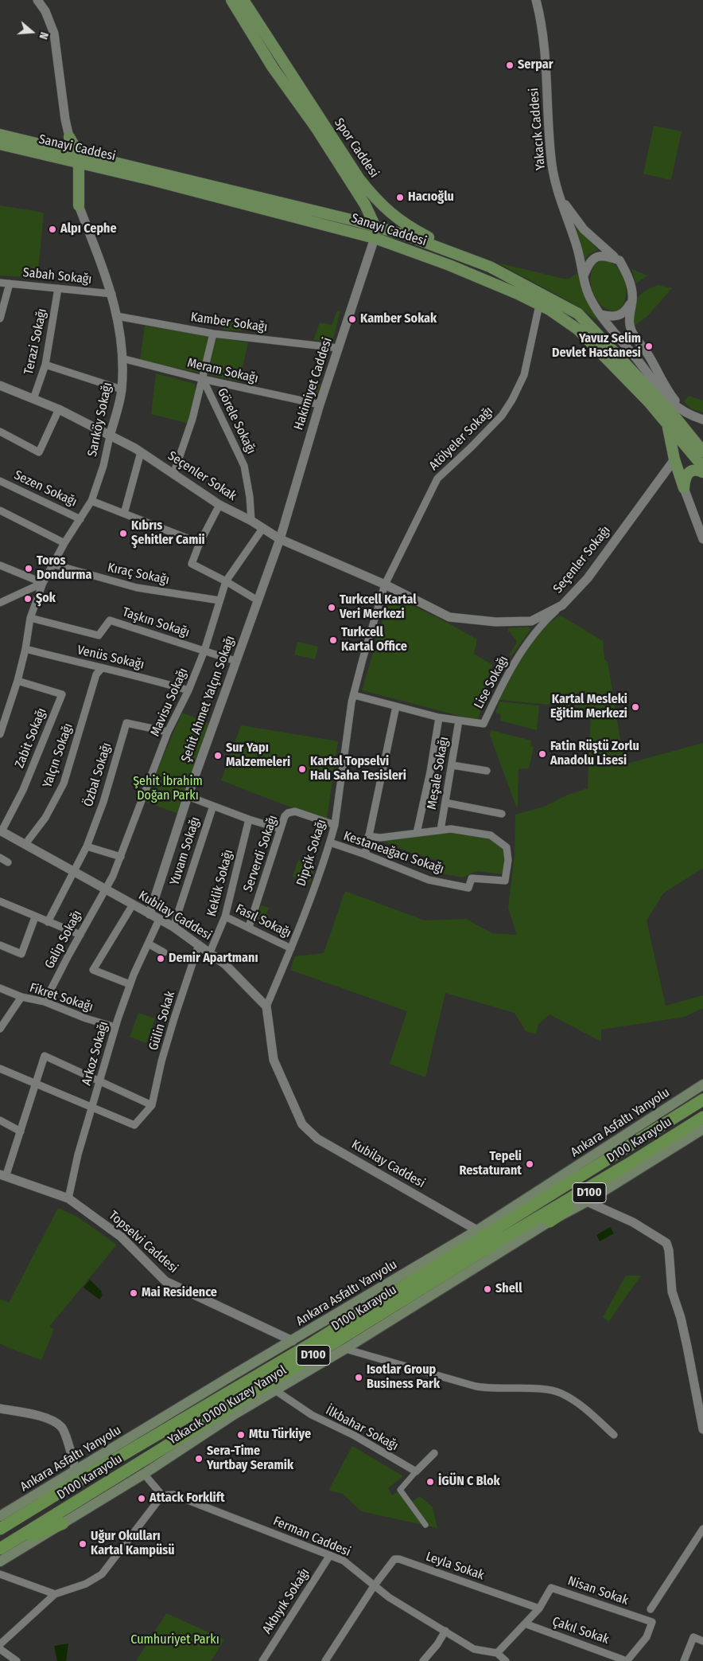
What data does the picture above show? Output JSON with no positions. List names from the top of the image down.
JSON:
{
  "streets": {
    "highway": ["D100 Karayolu", "D100"],
    "main road": [
      "Sanayi Caddesi",
      "Spor Caddesi",
      "Ankara Asfaltı Yanyolu",
      "Yakacık D100 Kuzey Yanyol"
    ],
    "street": [
      "Yakacık Caddesi",
      "Sabah Sokağı",
      "Kamber Sokağı",
      "Terazi Sokağı",
      "Meram Sokağı",
      "Hakimiyet Caddesi",
      "Sarıköy Sokağı",
      "Görele Sokağı",
      "Atölyeler Sokağı",
      "Seçenler Sokak",
      "Sezen Sokağı",
      "Seçenler Sokağı",
      "Kıraç Sokağı",
      "Taşkın Sokağı",
      "Venüs Sokağı",
      "Lise Sokağı",
      "Şehit Ahmet Yalçın Sokağı",
      "Mavisu Sokağı",
      "Zabit Sokağı",
      "Yalçın Sokağı",
      "Meşale Sokağı",
      "Özbal Sokağı",
      "Yuvam Sokağı",
      "Dipçik Sokağı",
      "Kestaneağacı Sokağı",
      "Serverdi Sokağı",
      "Keklik Sokağı",
      "Kubilay Caddesi",
      "Fasıl Sokağı",
      "Galip Sokağı",
      "Fikret Sokağı",
      "Gülin Sokak",
      "Arkoz Sokağı",
      "Topselvi Caddesi",
      "İlkbahar Sokağı",
      "Ferman Caddesi",
      "Leyla Sokak",
      "Nisan Sokak",
      "Akbıyık Sokağı",
      "Çakıl Sokak"
    ]
  },
  "crossings": [
    ["Sanayi Caddesi", "Spor Caddesi"],
    ["Sanayi Caddesi", "Hakimiyet Caddesi"],
    ["Sanayi Caddesi", "Atölyeler Sokağı"],
    ["Sabah Sokağı", "Terazi Sokağı"],
    ["Sabah Sokağı", "Sarıköy Sokağı"],
    ["Kamber Sokağı", "Hakimiyet Caddesi"],
    ["Kamber Sokağı", "Sarıköy Sokağı"],
    ["Kamber Sokağı", "Görele Sokağı"],
    ["Terazi Sokağı", "Seçenler Sokak"],
    ["Meram Sokağı", "Hakimiyet Caddesi"],
    ["Meram Sokağı", "Sarıköy Sokağı"],
    ["Meram Sokağı", "Görele Sokağı"],
    ["Hakimiyet Caddesi", "Seçenler Sokak"],
    ["Hakimiyet Caddesi", "Seçenler Sokağı"],
    ["Hakimiyet Caddesi", "Şehit Ahmet Yalçın Sokağı"],
    ["Sarıköy Sokağı", "Seçenler Sokak"],
    ["Sarıköy Sokağı", "Sezen Sokağı"],
    ["Sarıköy Sokağı", "Kıraç Sokağı"],
    ["Sarıköy Sokağı", "Taşkın Sokağı"],
    ["Sarıköy Sokağı", "Venüs Sokağı"],
    ["Sarıköy Sokağı", "Zabit Sokağı"],
    ["Görele Sokağı", "Seçenler Sokak"],
    ["Atölyeler Sokağı", "Seçenler Sokağı"],
    ["Atölyeler Sokağı", "Dipçik Sokağı"],
    ["Seçenler Sokak", "Seçenler Sokağı"],
    ["Seçenler Sokak", "Şehit Ahmet Yalçın Sokağı"],
    ["Seçenler Sokak", "Mavisu Sokağı"],
    ["Seçenler Sokağı", "Lise Sokağı"],
    ["Seçenler Sokağı", "Şehit Ahmet Yalçın Sokağı"],
    ["Seçenler Sokağı", "Dipçik Sokağı"],
    ["Kıraç Sokağı", "Mavisu Sokağı"],
    ["Taşkın Sokağı", "Şehit Ahmet Yalçın Sokağı"],
    ["Taşkın Sokağı", "Mavisu Sokağı"],
    ["Venüs Sokağı", "Mavisu Sokağı"],
    ["Venüs Sokağı", "Yalçın Sokağı"],
    ["Lise Sokağı", "Meşale Sokağı"],
    ["Lise Sokağı", "Dipçik Sokağı"],
    ["Şehit Ahmet Yalçın Sokağı", "Kubilay Caddesi"],
    ["Mavisu Sokağı", "Özbal Sokağı"],
    ["Mavisu Sokağı", "Kubilay Caddesi"],
    ["Mavisu Sokağı", "Galip Sokağı"],
    ["Zabit Sokağı", "Kubilay Caddesi"],
    ["Yalçın Sokağı", "Kubilay Caddesi"],
    ["Meşale Sokağı", "Kestaneağacı Sokağı"],
    ["Özbal Sokağı", "Kubilay Caddesi"],
    ["Yuvam Sokağı", "Kubilay Caddesi"],
    ["Dipçik Sokağı", "Kestaneağacı Sokağı"],
    ["Dipçik Sokağı", "Serverdi Sokağı"],
    ["Dipçik Sokağı", "Kubilay Caddesi"],
    ["Dipçik Sokağı", "Fasıl Sokağı"],
    ["Serverdi Sokağı", "Fasıl Sokağı"],
    ["Keklik Sokağı", "Kubilay Caddesi"],
    ["Keklik Sokağı", "Fasıl Sokağı"],
    ["Kubilay Caddesi", "Galip Sokağı"],
    ["Kubilay Caddesi", "Gülin Sokak"],
    ["Kubilay Caddesi", "Arkoz Sokağı"],
    ["Kubilay Caddesi", "Ankara Asfaltı Yanyolu"],
    ["Galip Sokağı", "Fikret Sokağı"],
    ["Fikret Sokağı", "Arkoz Sokağı"],
    ["Arkoz Sokağı", "Topselvi Caddesi"],
    ["Ankara Asfaltı Yanyolu", "Topselvi Caddesi"],
    ["D100 Karayolu", "D100"],
    ["D100", "Yakacık D100 Kuzey Yanyol"],
    ["Yakacık D100 Kuzey Yanyol", "İlkbahar Sokağı"],
    ["Ferman Caddesi", "Leyla Sokak"],
    ["Ferman Caddesi", "Nisan Sokak"],
    ["Ferman Caddesi", "Akbıyık Sokağı"],
    ["Leyla Sokak", "Nisan Sokak"],
    ["Nisan Sokak", "Çakıl Sokak"]
  ],
  "parks": ["Şehit İbrahim Doğan Parkı", "Cumhuriyet Parkı"],
  "places": [
    "Serpar",
    "Hacıoğlu",
    "Alpı Cephe",
    "Kamber Sokak",
    "Yavuz Seli̇m Devlet Hastanesi̇",
    "Kıbrıs Şehitler Camii",
    "Toros Dondurma",
    "Şok",
    "Turkcell Kartal Veri Merkezi",
    "Turkcell Kartal Office",
    "Kartal Mesleki Eğitim Merkezi",
    "Fatin Rüştü Zorlu Anadolu Lisesi",
    "Sur Yapı Malzemeleri",
    "Kartal Topselvi Halı Saha Tesisleri",
    "Demir Apartmanı",
    "Tepeli Restaturant",
    "Shell",
    "Mai Residence",
    "Isotlar Group Business Park",
    "Mtu Türkiye",
    "Sera-Time Yurtbay Seramik",
    "İGÜN C Blok",
    "Attack Forklift",
    "Uğur Okulları Kartal Kampüsü"
  ],
  "north": "right"
}
